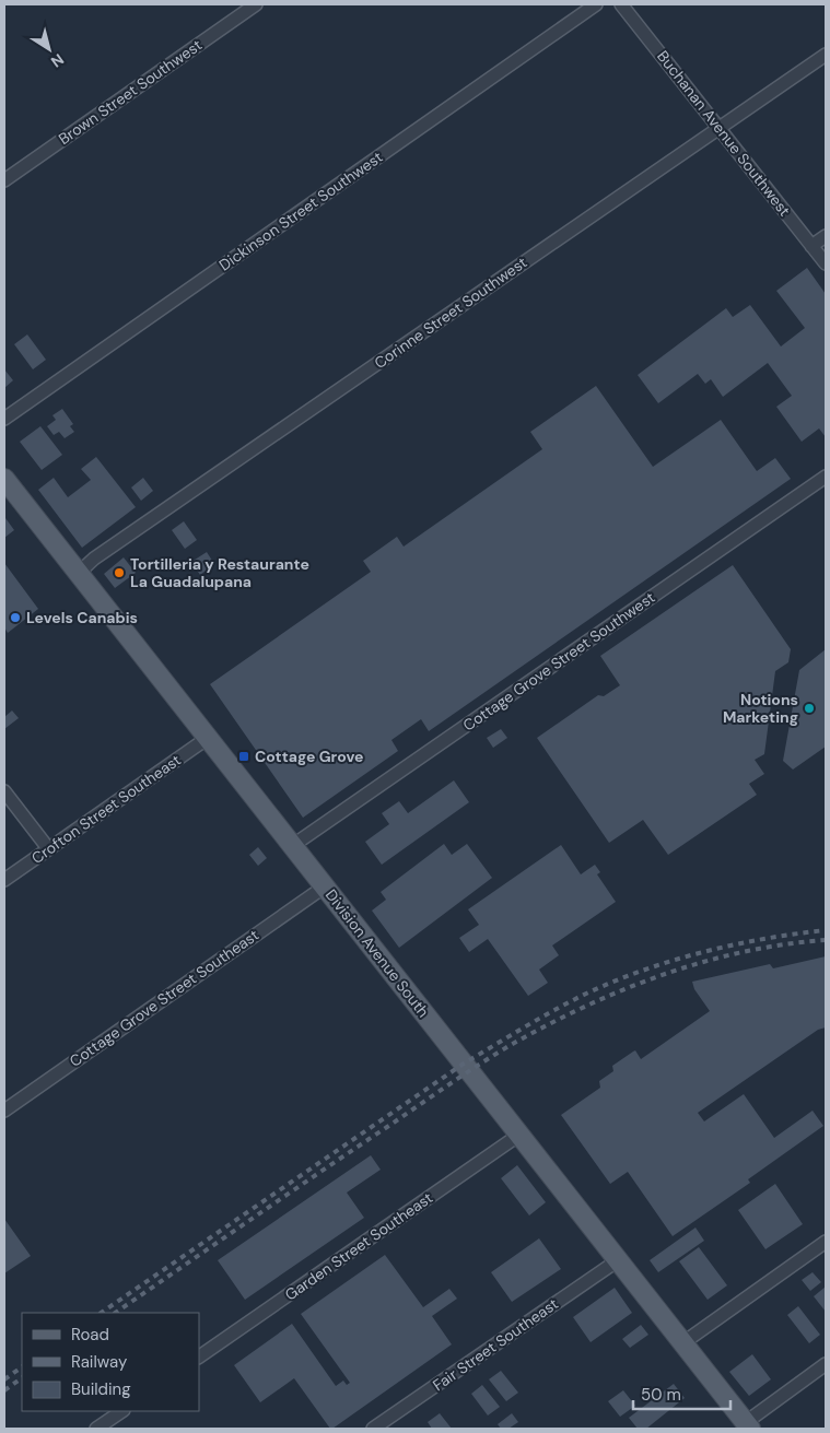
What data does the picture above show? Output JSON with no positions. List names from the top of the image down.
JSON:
{
  "streets": {
    "main road": ["Division Avenue South"],
    "street": [
      "Brown Street Southwest",
      "Buchanan Avenue Southwest",
      "Dickinson Street Southwest",
      "Corinne Street Southwest",
      "Cottage Grove Street Southwest",
      "Crofton Street Southeast",
      "Cottage Grove Street Southeast",
      "Garden Street Southeast",
      "Fair Street Southeast"
    ]
  },
  "crossings": [
    ["Buchanan Avenue Southwest", "Corinne Street Southwest"],
    ["Corinne Street Southwest", "Division Avenue South"],
    ["Cottage Grove Street Southwest", "Division Avenue South"],
    ["Crofton Street Southeast", "Division Avenue South"],
    ["Division Avenue South", "Cottage Grove Street Southeast"],
    ["Division Avenue South", "Garden Street Southeast"],
    ["Division Avenue South", "Fair Street Southeast"]
  ],
  "places": {
    "other": ["Tortilleria y Restaurante La Guadalupana", "Levels Canabis", "Notions Marketing"],
    "transit": ["Cottage Grove"]
  },
  "legend": ["Road", "Railway", "Building"],
  "scale_bar": "50 m",
  "north": "bottom right"
}
